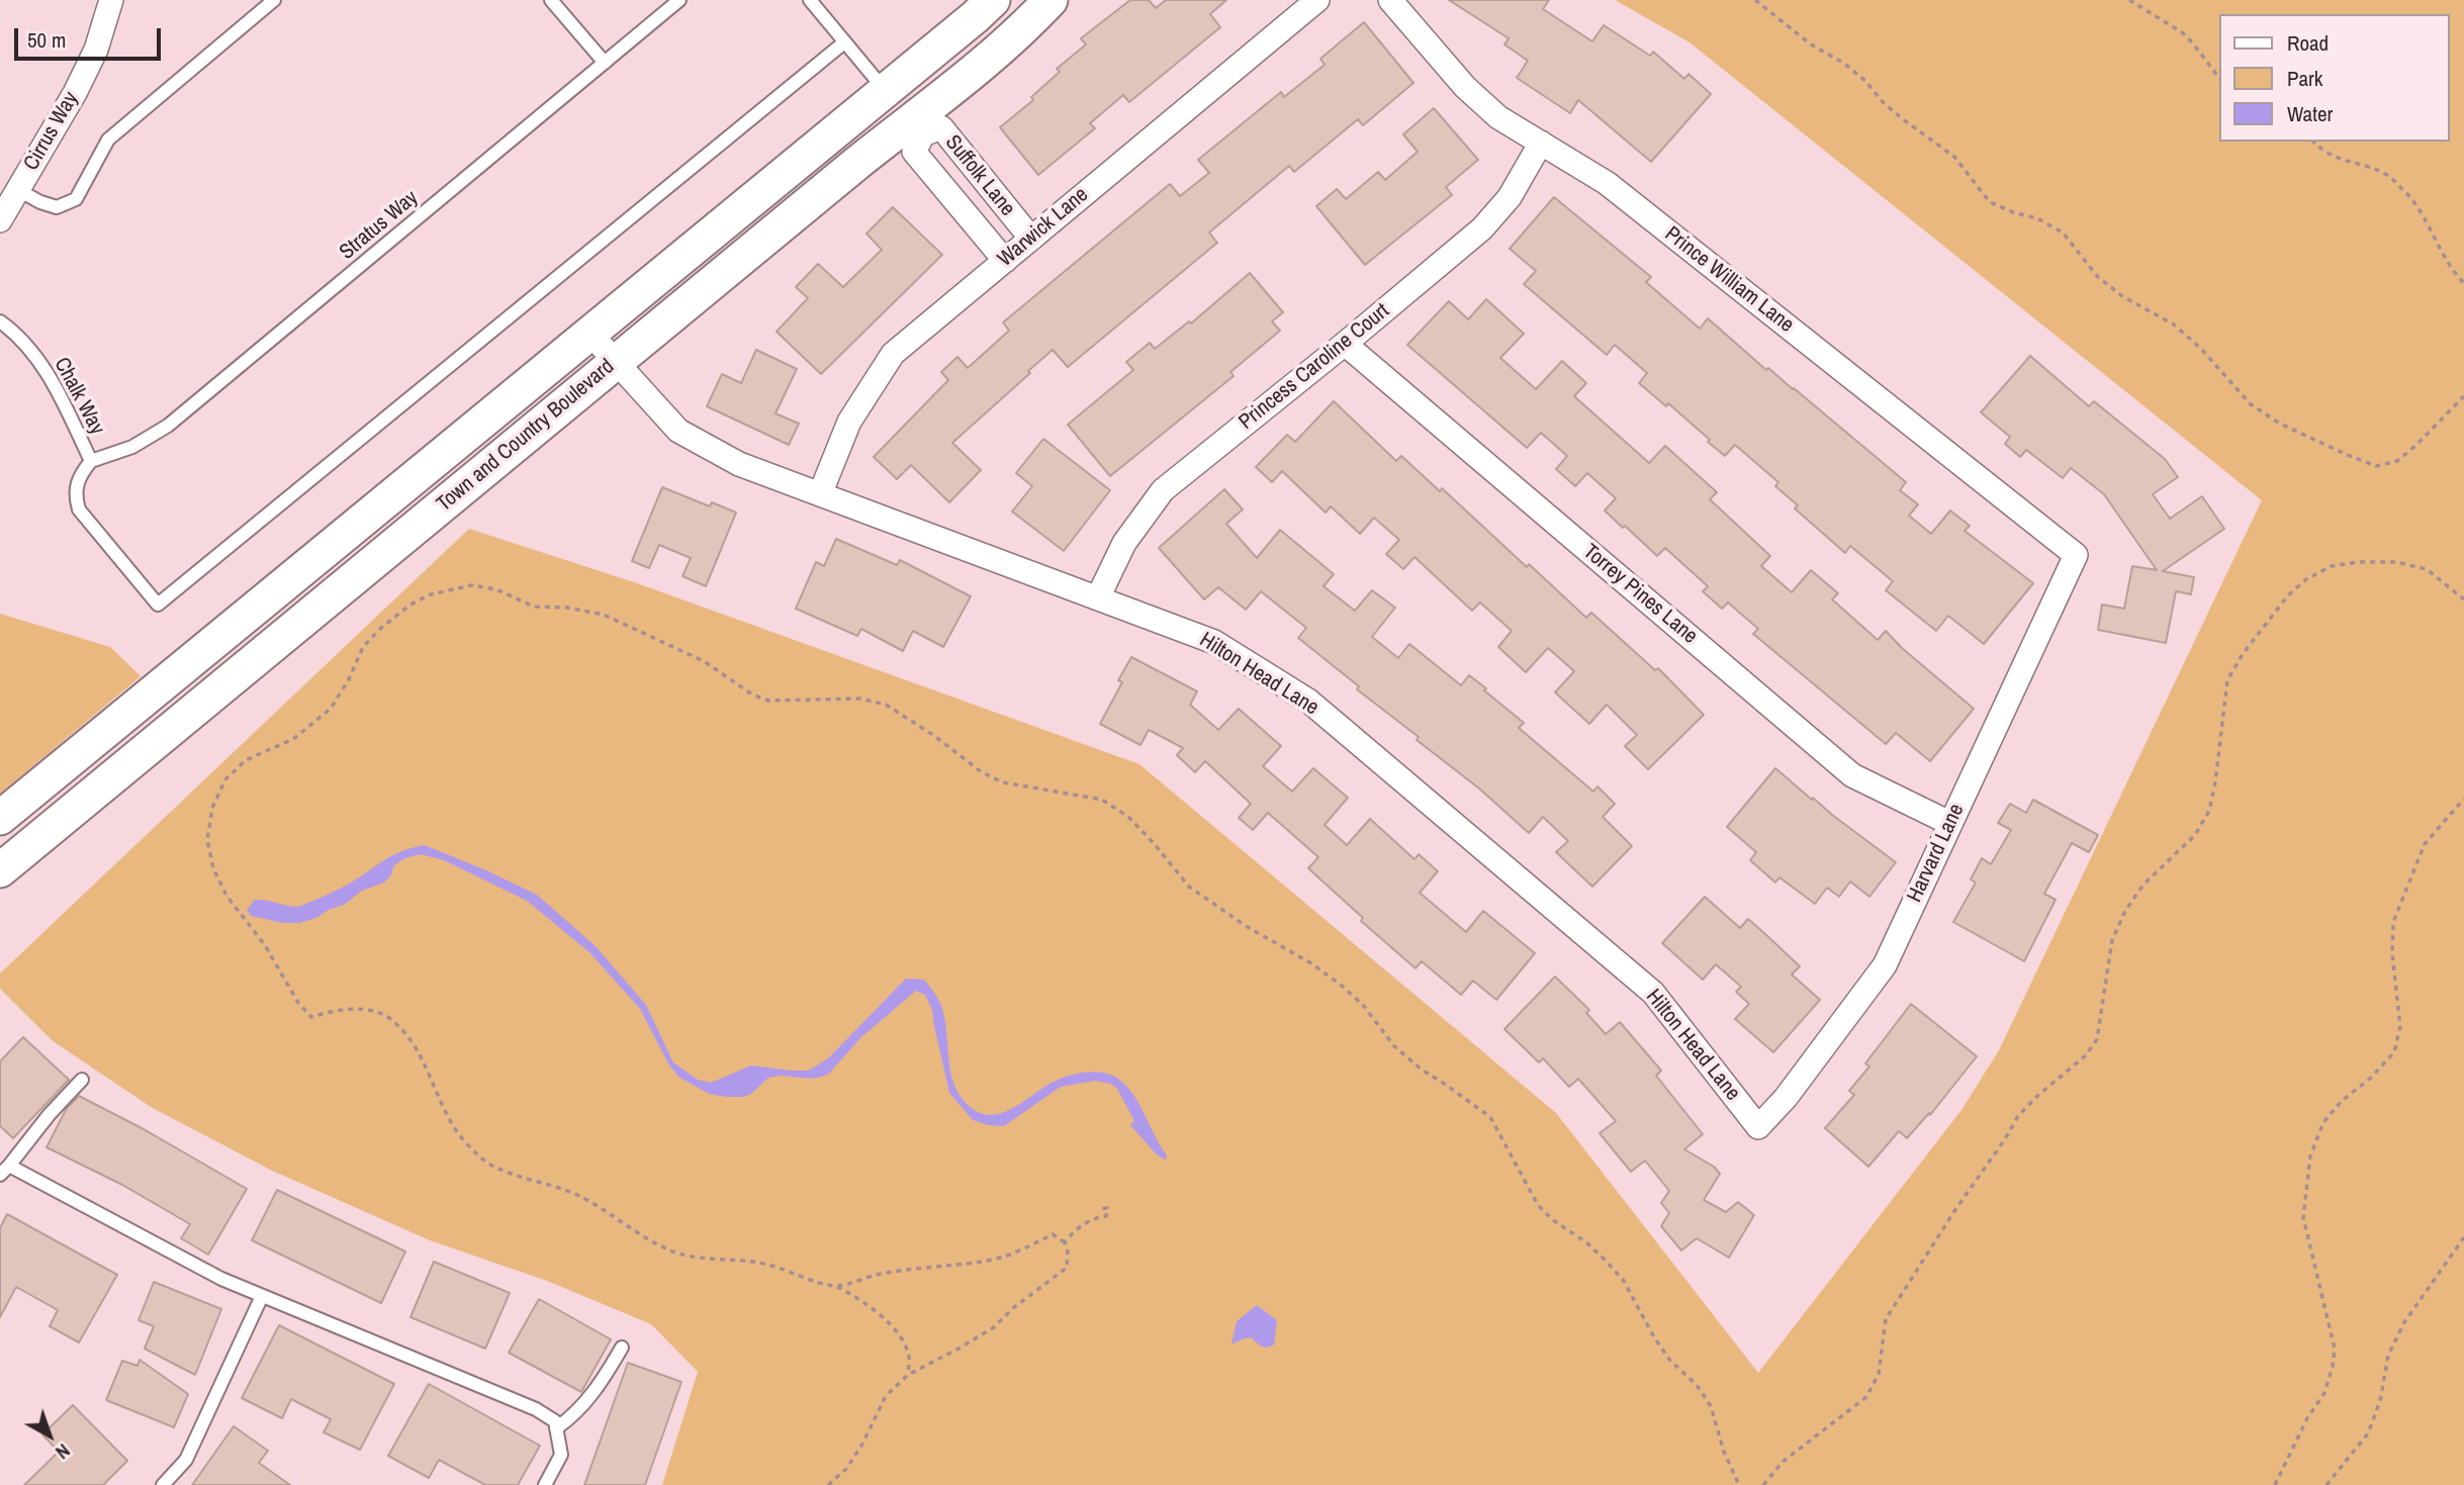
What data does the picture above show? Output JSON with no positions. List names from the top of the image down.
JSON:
{
  "streets": {
    "main road": ["Town and Country Boulevard"],
    "street": [
      "Cirrus Way",
      "Suffolk Lane",
      "Warwick Lane",
      "Prince William Lane",
      "Princess Caroline Court",
      "Torrey Pines Lane",
      "Hilton Head Lane",
      "Harvard Lane"
    ],
    "lane": ["Stratus Way", "Chalk Way"]
  },
  "crossings": [
    ["Suffolk Lane", "Warwick Lane"],
    ["Suffolk Lane", "Town and Country Boulevard"],
    ["Stratus Way", "Chalk Way"],
    ["Warwick Lane", "Hilton Head Lane"],
    ["Prince William Lane", "Princess Caroline Court"],
    ["Prince William Lane", "Harvard Lane"],
    ["Princess Caroline Court", "Torrey Pines Lane"],
    ["Princess Caroline Court", "Hilton Head Lane"],
    ["Town and Country Boulevard", "Hilton Head Lane"],
    ["Torrey Pines Lane", "Harvard Lane"],
    ["Hilton Head Lane", "Harvard Lane"]
  ],
  "legend": ["Road", "Park", "Water"],
  "scale_bar": "50 m",
  "north": "bottom right"
}
